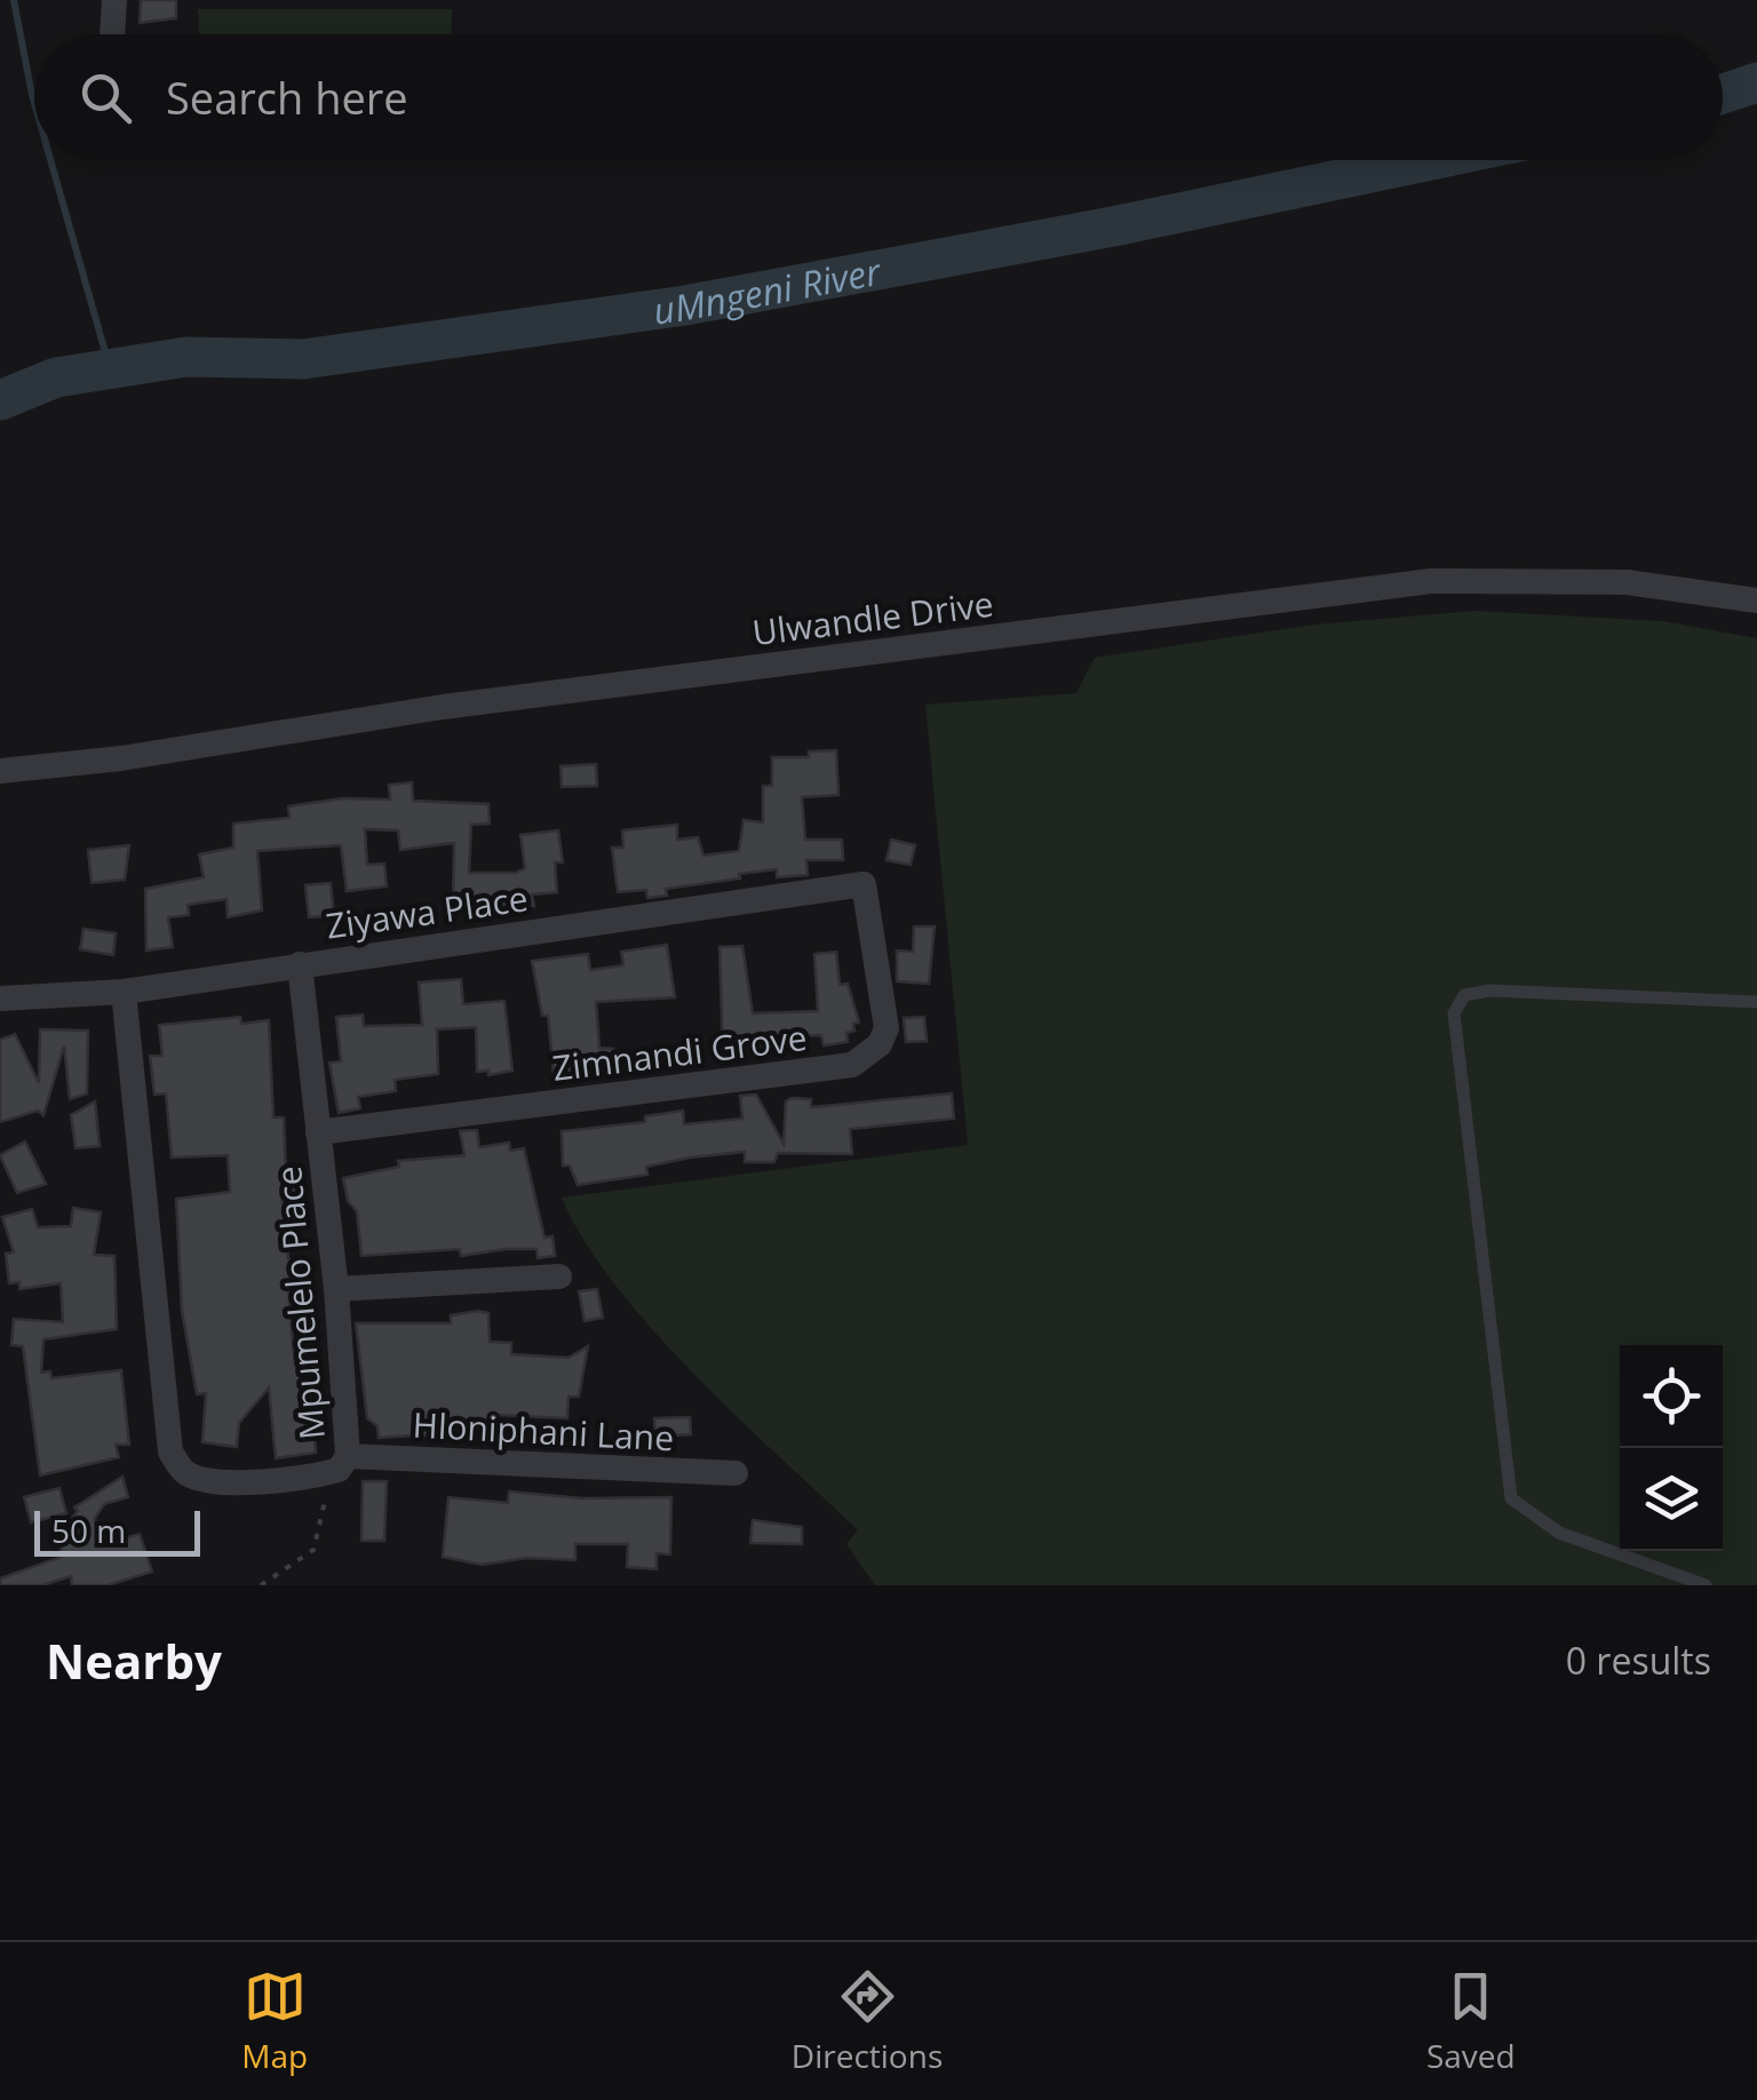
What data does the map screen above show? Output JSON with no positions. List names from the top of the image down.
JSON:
{
  "streets": {
    "street": [
      "Ulwandle Drive",
      "Ziyawa Place",
      "Zimnandi Grove",
      "Mpumelelo Place",
      "Hloniphani Lane"
    ]
  },
  "crossings": [
    ["Ziyawa Place", "Zimnandi Grove"],
    ["Ziyawa Place", "Mpumelelo Place"],
    ["Zimnandi Grove", "Mpumelelo Place"],
    ["Mpumelelo Place", "Hloniphani Lane"]
  ],
  "water": ["uMngeni River"],
  "scale_bar": "50 m",
  "page": {
    "search": "Search here",
    "scale": "50 m",
    "heading": ["Nearby", "0 results"],
    "nav": ["Map", "Directions", "Saved"]
  }
}
